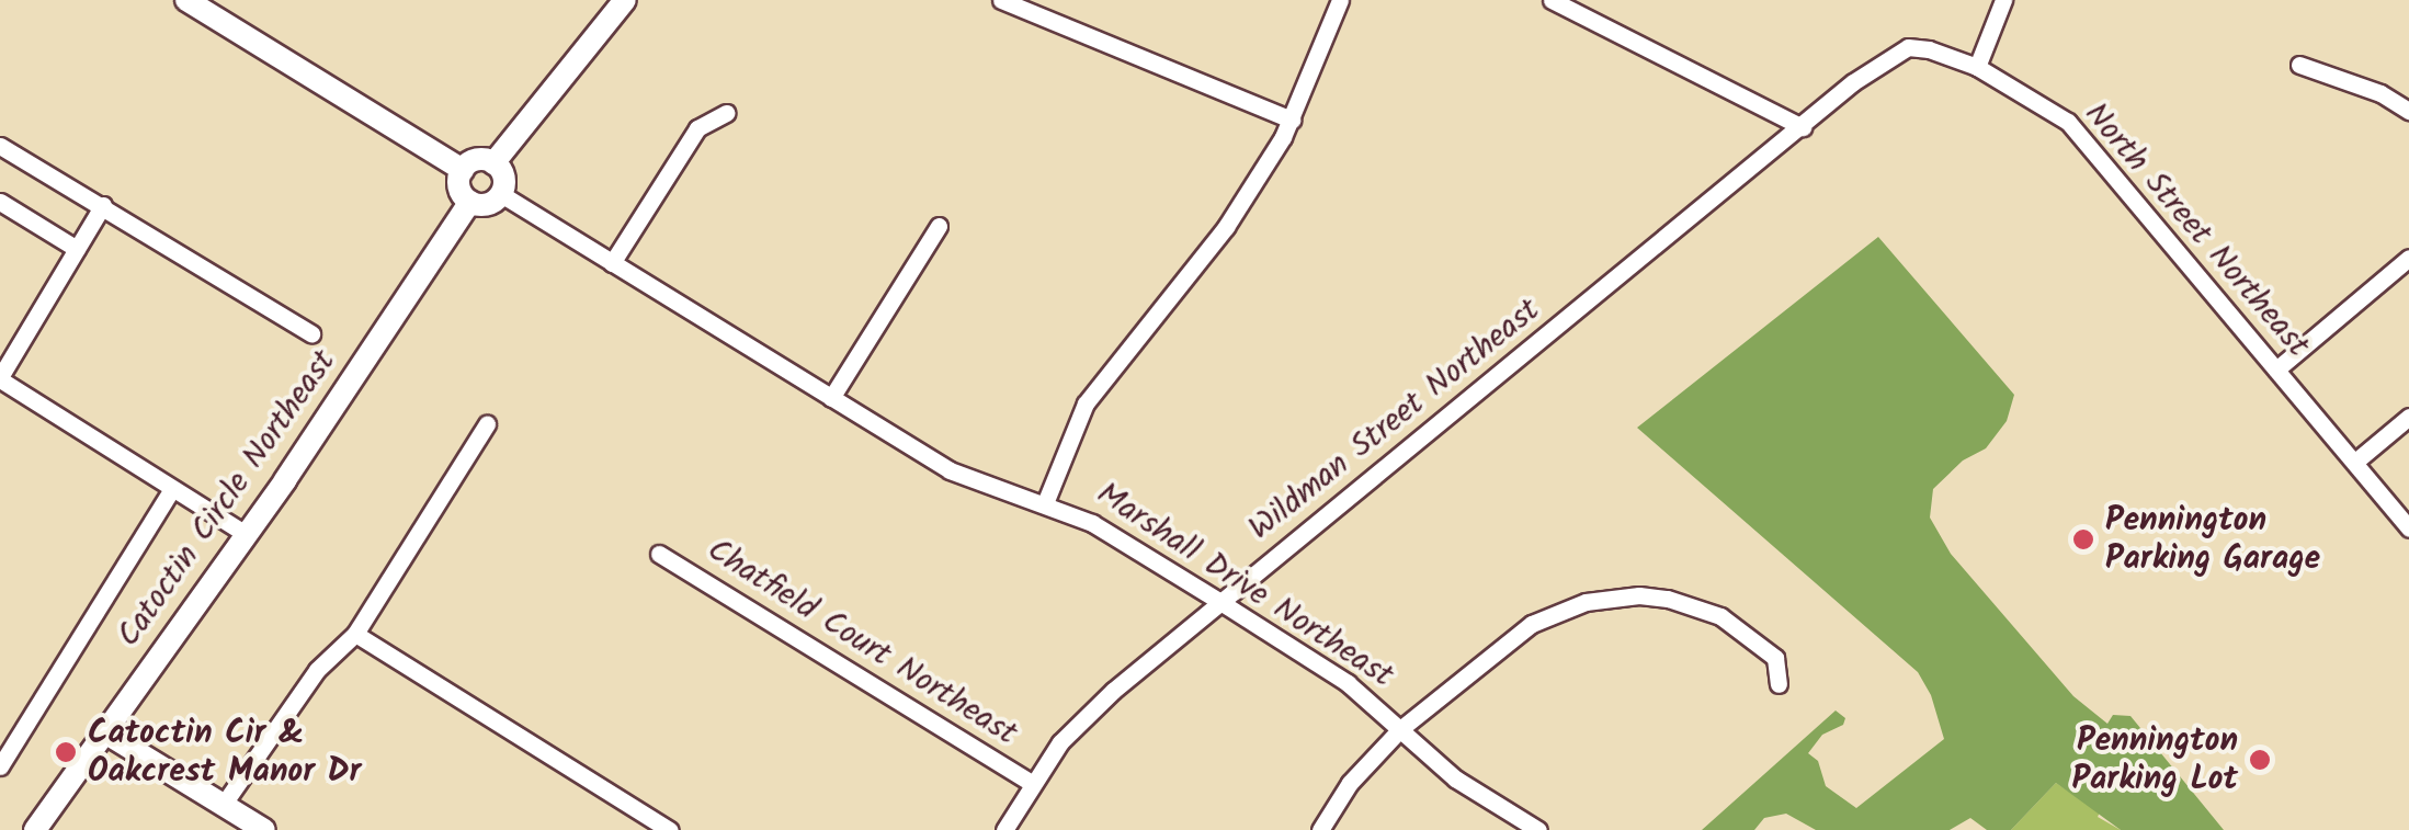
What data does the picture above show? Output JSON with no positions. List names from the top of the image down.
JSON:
{
  "streets": {
    "street": [
      "North Street Northeast",
      "Wildman Street Northeast",
      "Catoctin Circle Northeast",
      "Marshall Drive Northeast",
      "Chatfield Court Northeast"
    ]
  },
  "crossings": [
    ["North Street Northeast", "Wildman Street Northeast"],
    ["Wildman Street Northeast", "Marshall Drive Northeast"],
    ["Wildman Street Northeast", "Chatfield Court Northeast"],
    ["Catoctin Circle Northeast", "Marshall Drive Northeast"]
  ],
  "places": ["Pennington Parking Garage", "Catoctin Cir & Oakcrest Manor Dr", "Pennington Parking Lot"]
}
